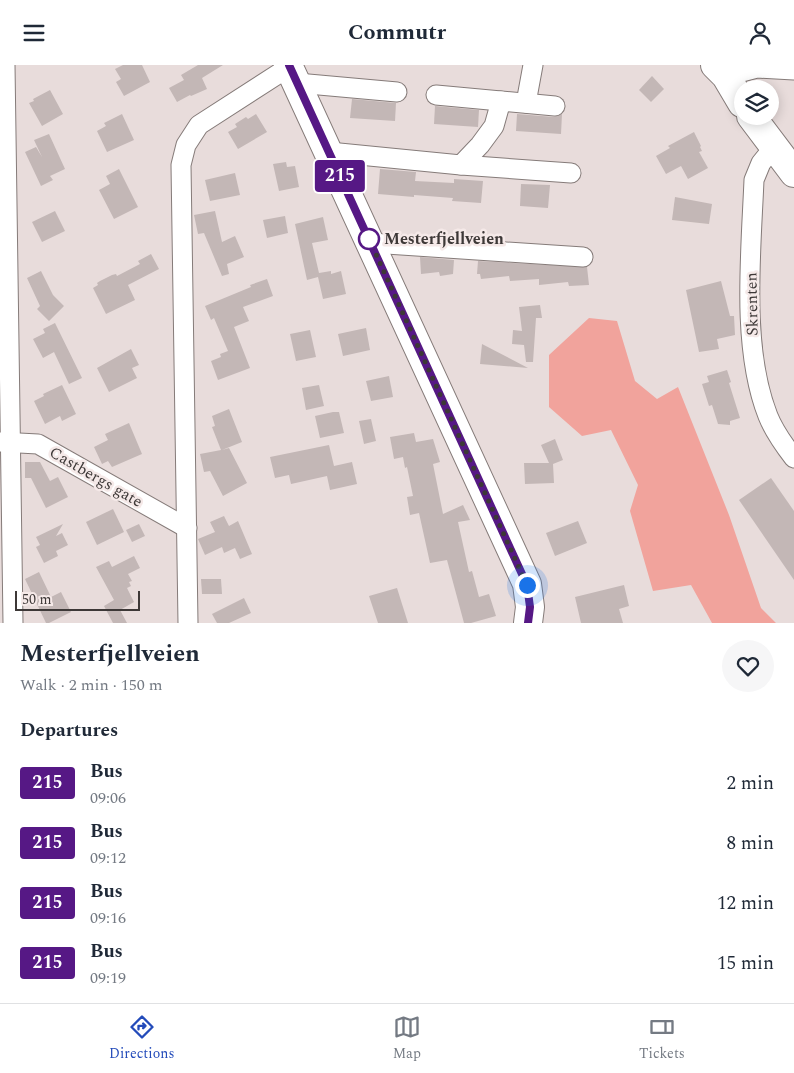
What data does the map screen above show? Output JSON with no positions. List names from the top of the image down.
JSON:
{
  "streets": {
    "street": ["Skrenten", "Castbergs gate"]
  },
  "places": ["Mesterfjellveien"],
  "lines": ["bus line 215"],
  "scale_bar": "50 m",
  "page": {
    "header": "Commutr",
    "on_map": "215",
    "scale": "50 m",
    "heading": [
      ["Mesterfjellveien", "Walk · 2 min · 150 m"],
      "Departures"
    ],
    "list": [
      {
        "mark": "215",
        "name": "Bus",
        "note": "09:06",
        "value": "2 min"
      },
      {
        "mark": "215",
        "name": "Bus",
        "note": "09:12",
        "value": "8 min"
      },
      {
        "mark": "215",
        "name": "Bus",
        "note": "09:16",
        "value": "12 min"
      },
      {
        "mark": "215",
        "name": "Bus",
        "note": "09:19",
        "value": "15 min"
      }
    ],
    "tabs": ["Directions", "Map", "Tickets"]
  }
}
